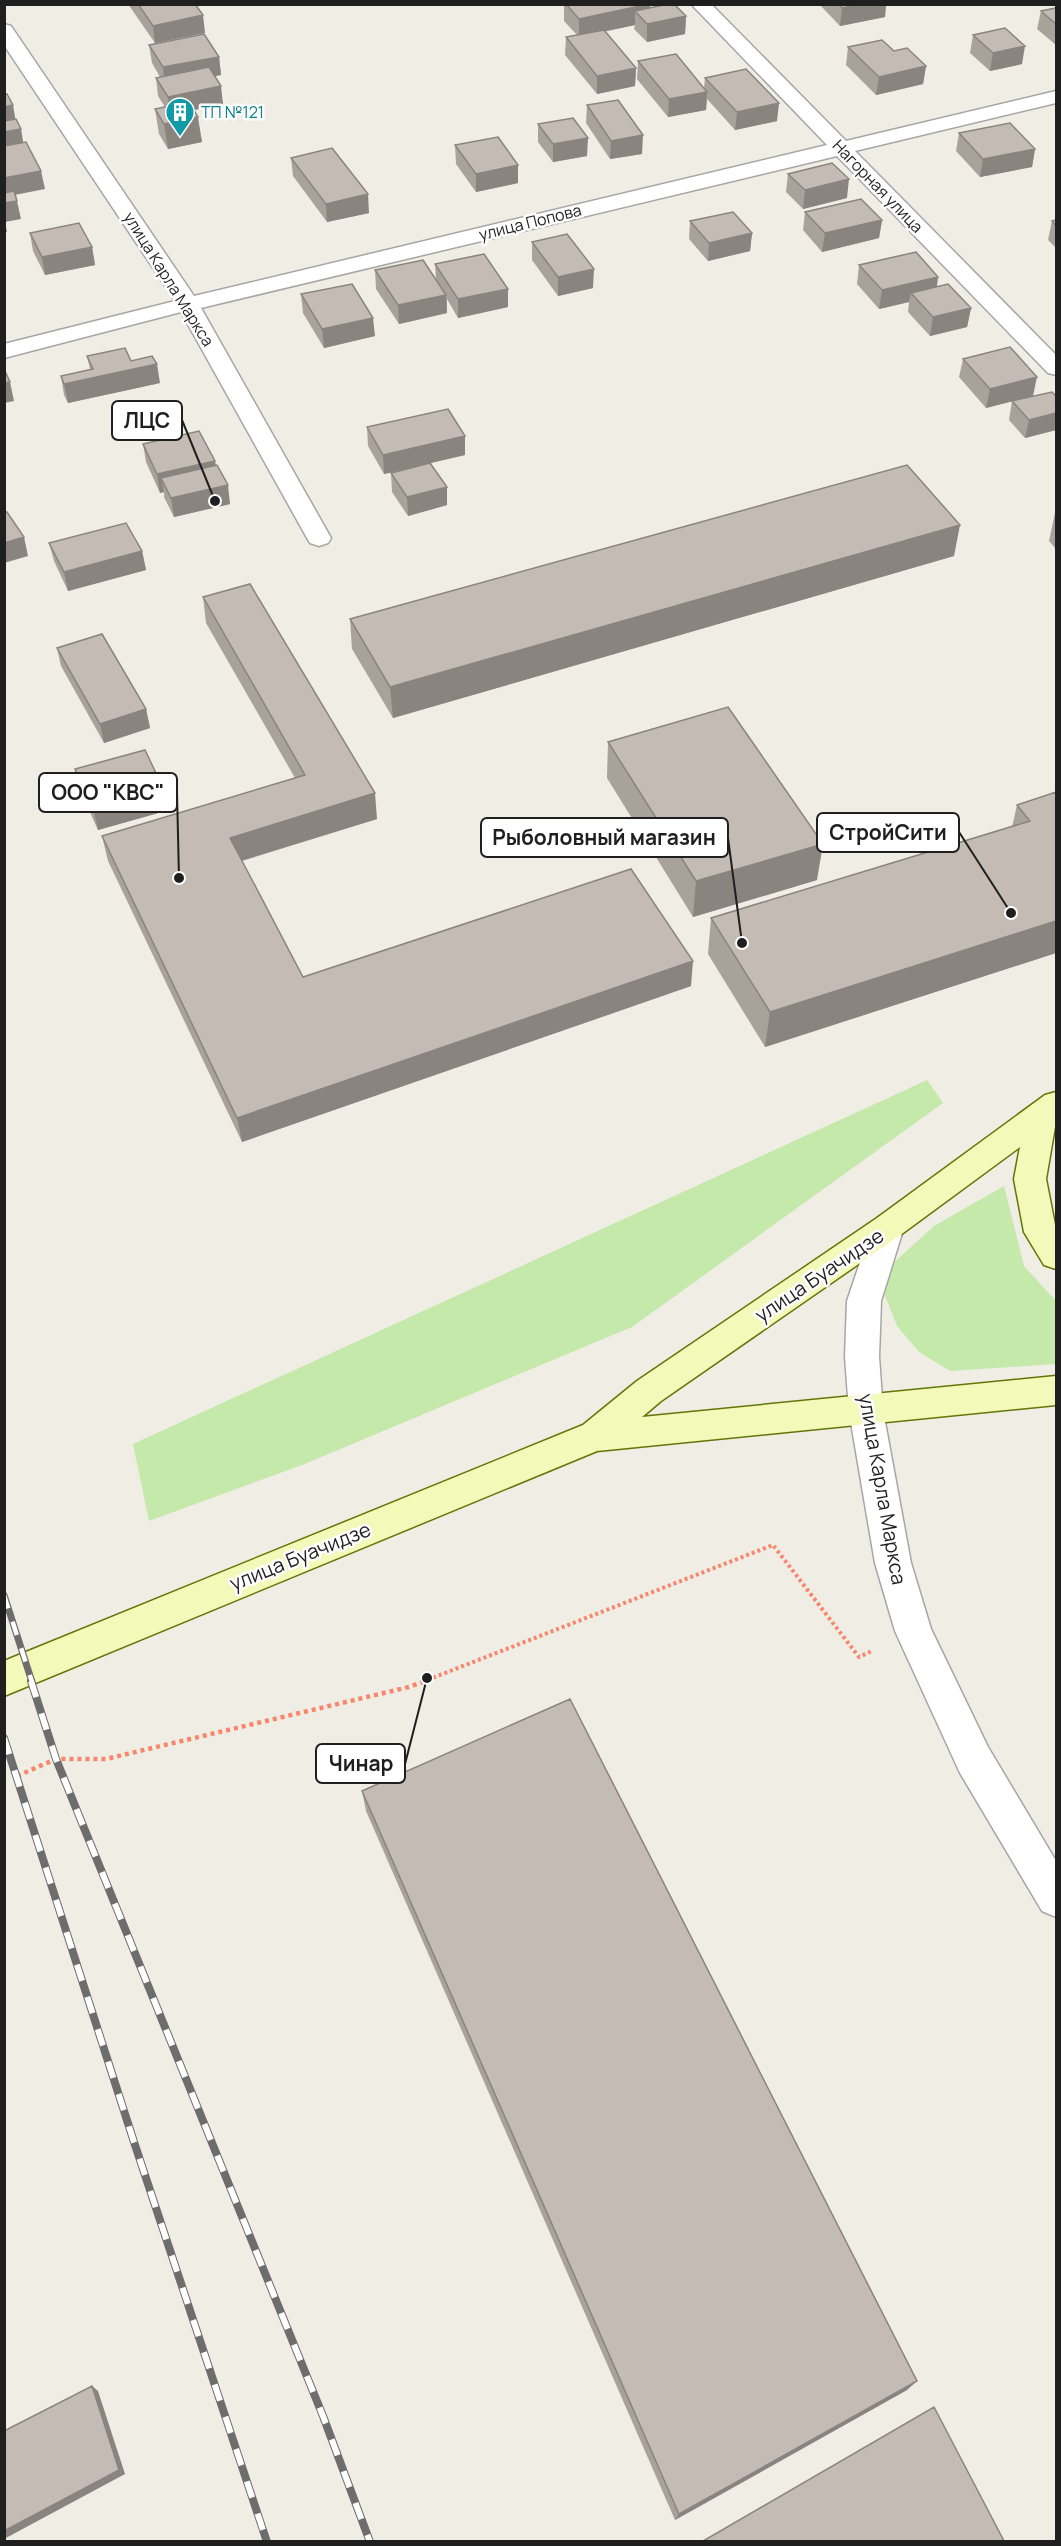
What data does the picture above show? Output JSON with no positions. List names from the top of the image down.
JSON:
{
  "streets": {
    "main road": ["улица Буачидзе"],
    "street": ["Нагорная улица", "улица Попова", "улица Карла Маркса"]
  },
  "crossings": [
    ["Нагорная улица", "улица Попова"],
    ["улица Попова", "улица Карла Маркса"],
    ["улица Карла Маркса", "улица Буачидзе"]
  ],
  "places": {
    "building": ["ТП №121"],
    "other": [
      "ЛЦС",
      "ООО \"КВС\"",
      "СтройСити",
      "Рыболовный магазин",
      "Чинар"
    ]
  }
}
